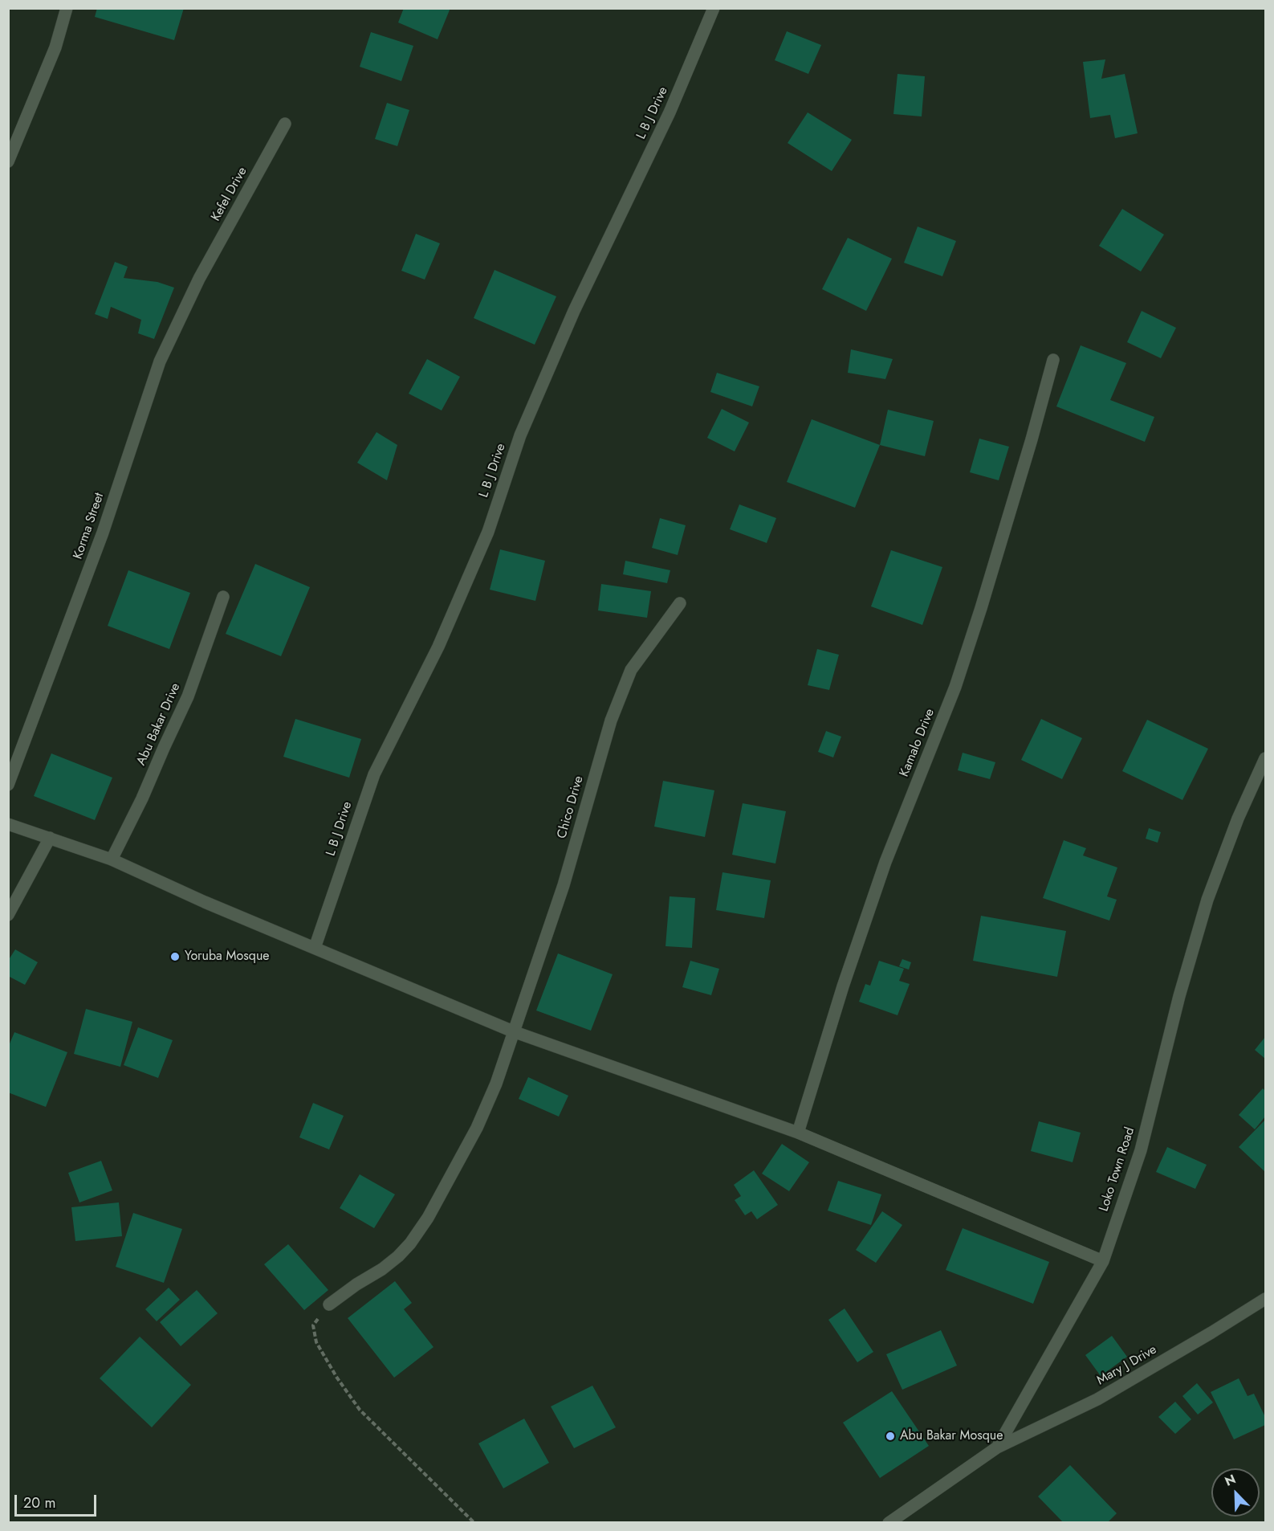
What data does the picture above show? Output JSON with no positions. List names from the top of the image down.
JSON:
{
  "streets": {
    "street": [
      "L B J Drive",
      "Kefel Drive",
      "Korma Street",
      "Abu Bakar Drive",
      "Kamalo Drive",
      "Chico Drive",
      "Loko Town Road",
      "Mary J Drive"
    ]
  },
  "crossings": [
    ["Kefel Drive", "Korma Street"],
    ["Loko Town Road", "Mary J Drive"]
  ],
  "places": ["Yoruba Mosque", "Abu Bakar Mosque"],
  "scale_bar": "20 m",
  "north": "top left"
}
